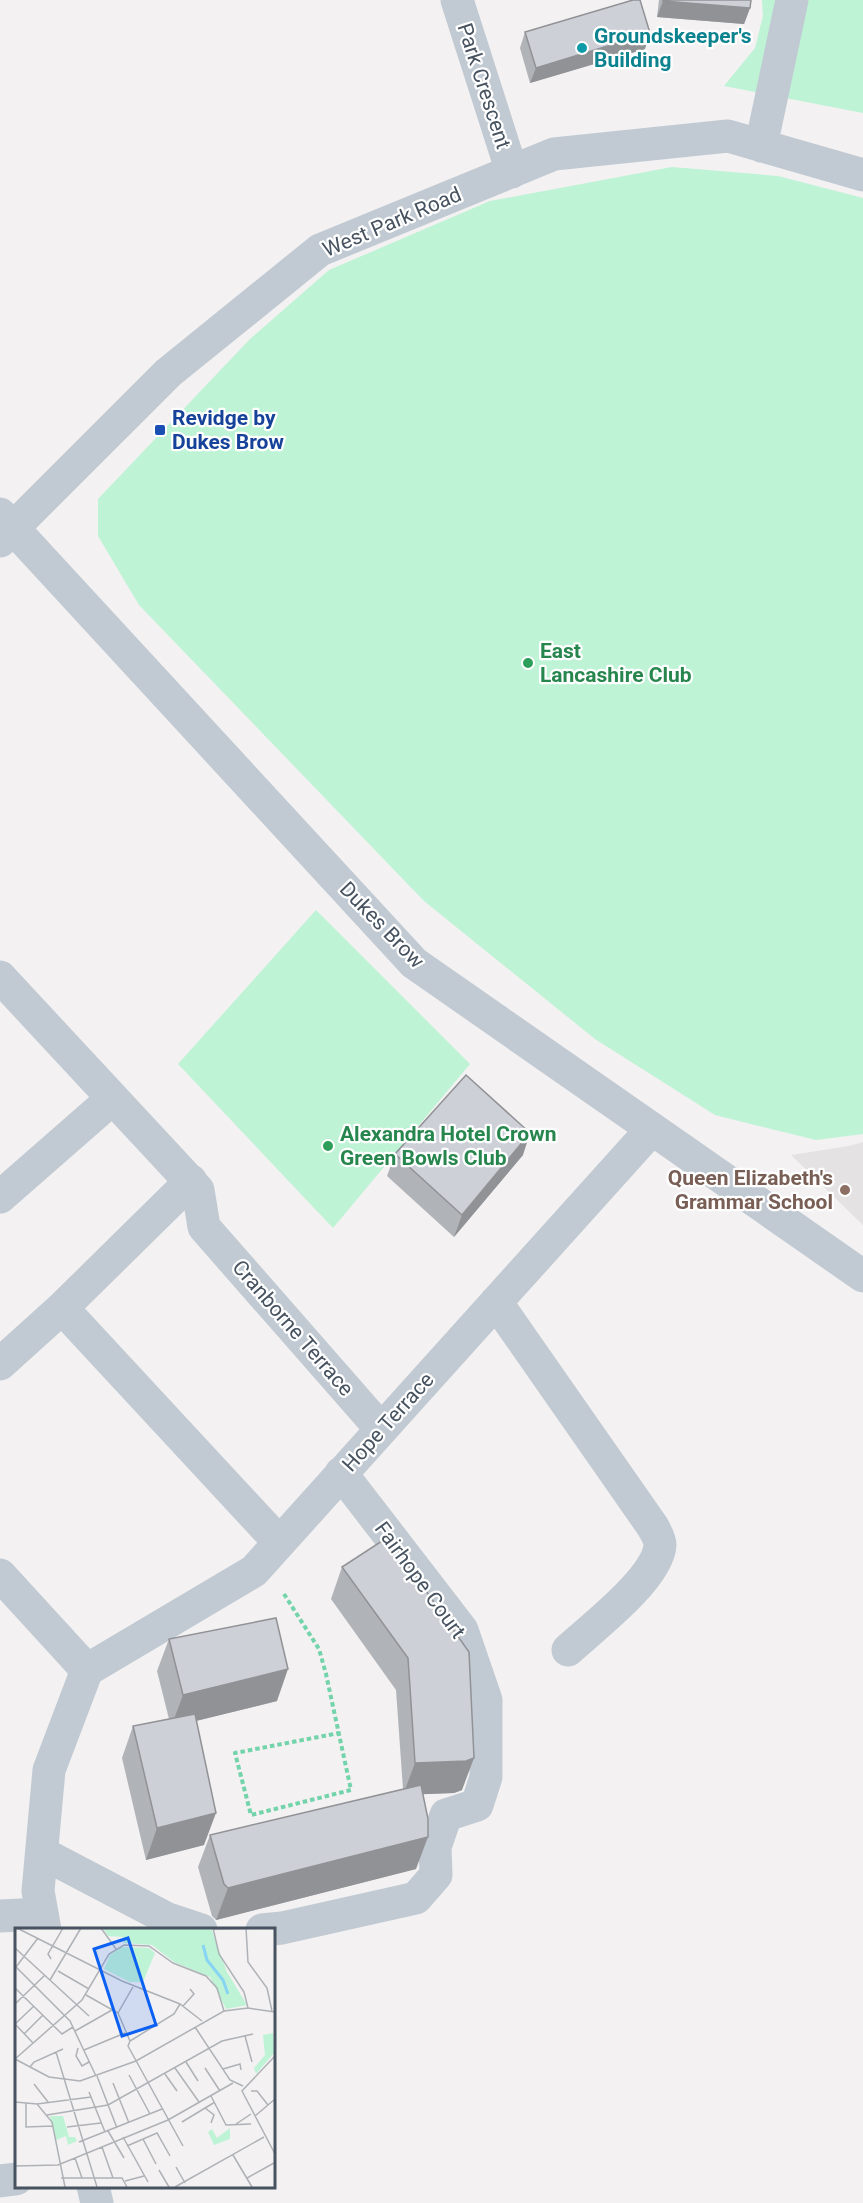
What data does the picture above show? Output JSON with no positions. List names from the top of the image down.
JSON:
{
  "streets": {
    "street": [
      "Park Crescent",
      "West Park Road",
      "Dukes Brow",
      "Cranborne Terrace",
      "Hope Terrace",
      "Fairhope Court"
    ]
  },
  "crossings": [
    ["Park Crescent", "West Park Road"],
    ["West Park Road", "Dukes Brow"],
    ["Dukes Brow", "Hope Terrace"],
    ["Cranborne Terrace", "Hope Terrace"],
    ["Hope Terrace", "Fairhope Court"]
  ],
  "places": {
    "other": [
      "Groundskeeper's Building",
      "East Lancashire Club",
      "Alexandra Hotel Crown Green Bowls Club",
      "Queen Elizabeth's Grammar School"
    ],
    "transit": ["Revidge by Dukes Brow"]
  }
}
